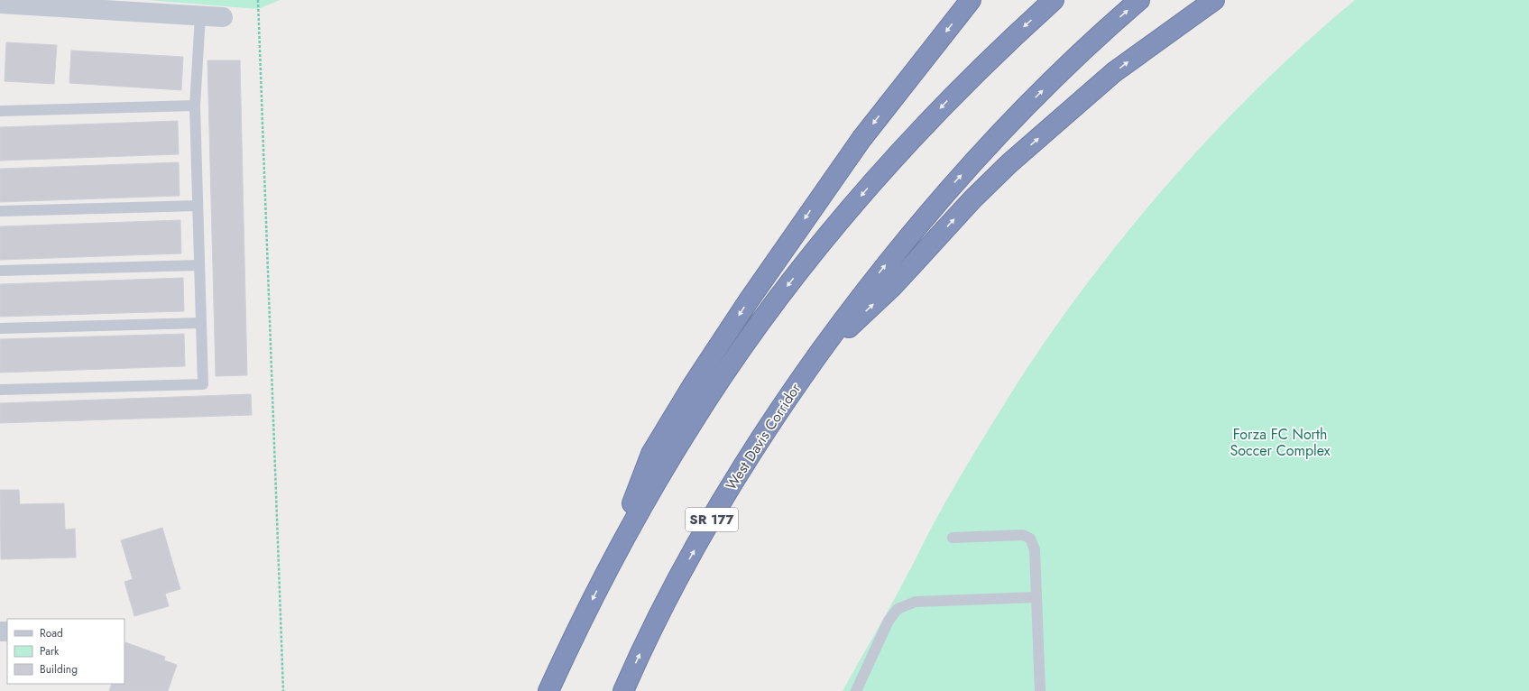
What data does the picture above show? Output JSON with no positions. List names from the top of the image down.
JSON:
{
  "streets": {
    "highway": ["West Davis Corridor", "SR 177"]
  },
  "parks": ["Forza FC North Soccer Complex"],
  "legend": ["Road", "Park", "Building"]
}
